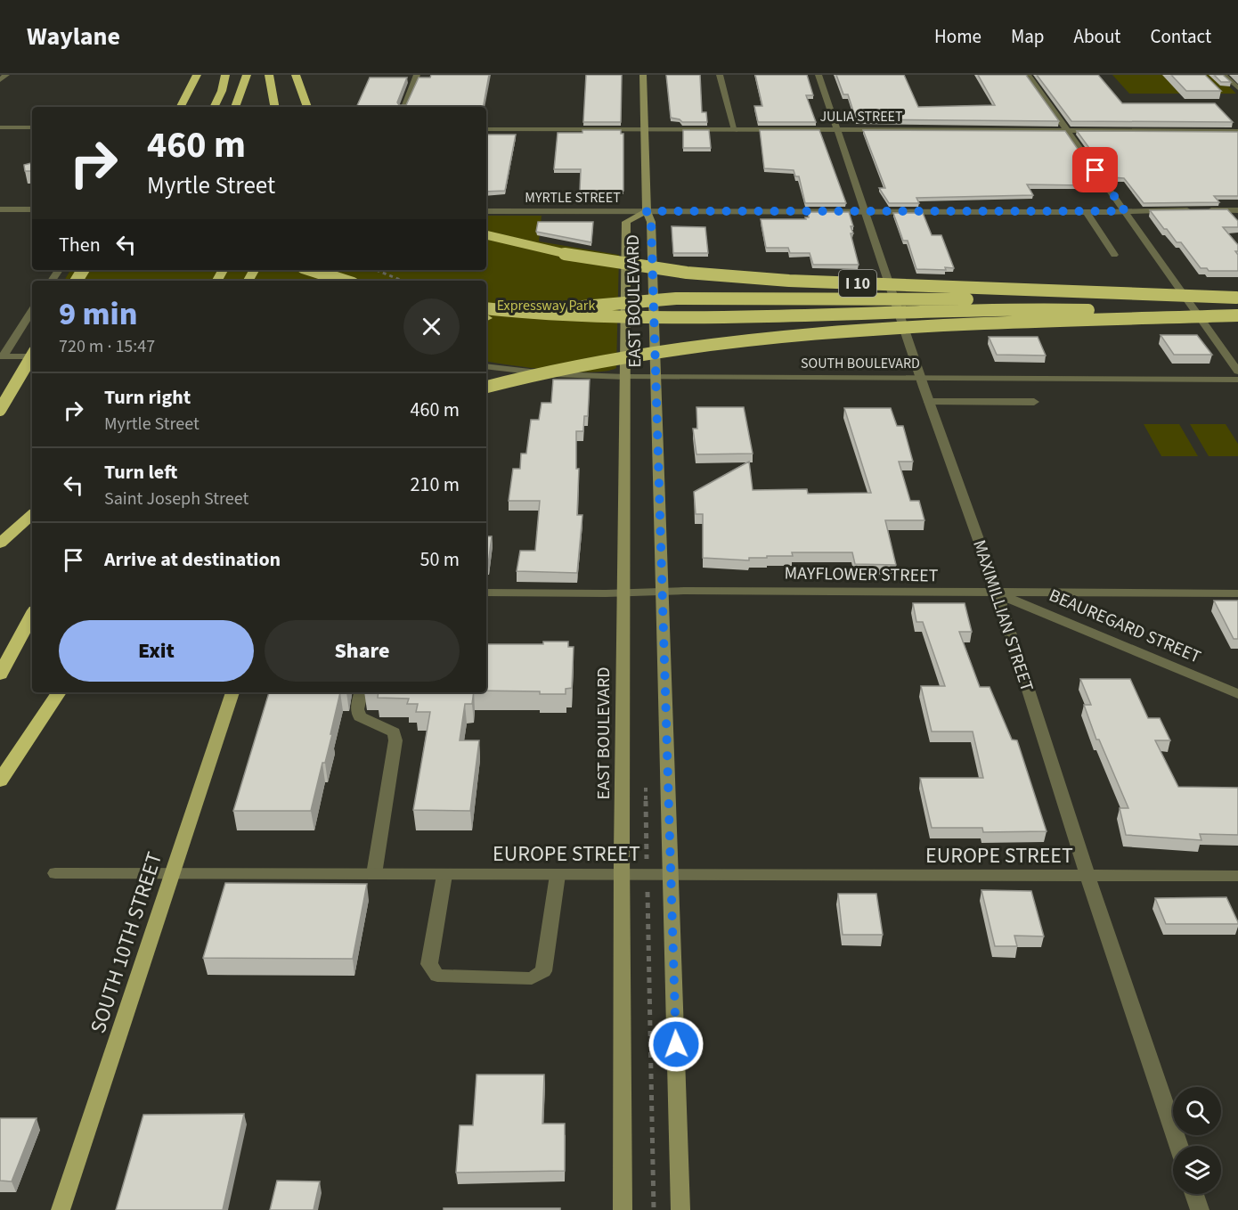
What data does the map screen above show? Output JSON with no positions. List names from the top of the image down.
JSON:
{
  "streets": {
    "highway": ["I 10"],
    "main road": ["EAST BOULEVARD", "SOUTH 10TH STREET"],
    "street": [
      "JULIA STREET",
      "MYRTLE STREET",
      "SOUTH BOULEVARD",
      "MAYFLOWER STREET",
      "MAXIMILLIAN STREET",
      "BEAUREGARD STREET",
      "EUROPE STREET"
    ]
  },
  "crossings": [
    ["JULIA STREET", "MAXIMILLIAN STREET"],
    ["MYRTLE STREET", "EAST BOULEVARD"],
    ["MYRTLE STREET", "MAXIMILLIAN STREET"],
    ["EAST BOULEVARD", "SOUTH BOULEVARD"],
    ["EAST BOULEVARD", "MAYFLOWER STREET"],
    ["EAST BOULEVARD", "EUROPE STREET"],
    ["SOUTH BOULEVARD", "MAXIMILLIAN STREET"],
    ["MAYFLOWER STREET", "MAXIMILLIAN STREET"],
    ["MAYFLOWER STREET", "BEAUREGARD STREET"],
    ["MAXIMILLIAN STREET", "BEAUREGARD STREET"],
    ["MAXIMILLIAN STREET", "EUROPE STREET"],
    ["EUROPE STREET", "SOUTH 10TH STREET"]
  ],
  "parks": ["Expressway Park"],
  "page": {
    "header": "Waylane",
    "nav": [
      "Home",
      "Map",
      "About",
      "Contact"
    ],
    "turn": ["460 m", "Myrtle Street"],
    "then": "Then",
    "heading": ["9 min", "720 m · 15:47"],
    "list": [
      {
        "name": "Turn right",
        "note": "Myrtle Street",
        "value": "460 m"
      },
      {
        "name": "Turn left",
        "note": "Saint Joseph Street",
        "value": "210 m"
      },
      {
        "name": "Arrive at destination",
        "value": "50 m"
      }
    ],
    "buttons": ["Exit", "Share"]
  }
}
